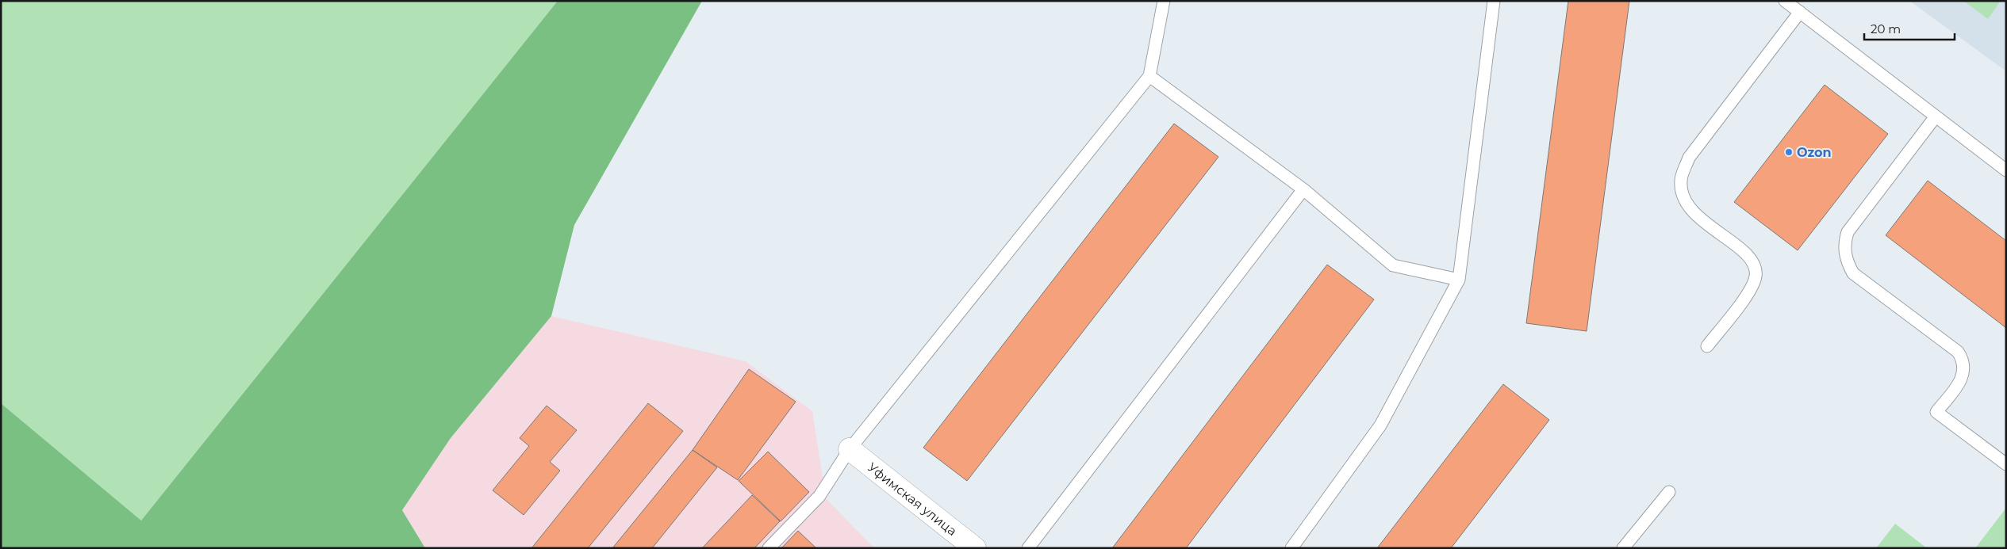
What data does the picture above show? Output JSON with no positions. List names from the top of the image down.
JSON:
{
  "streets": {
    "street": ["Уфимская улица"]
  },
  "places": ["Ozon"],
  "scale_bar": "20 m"
}
